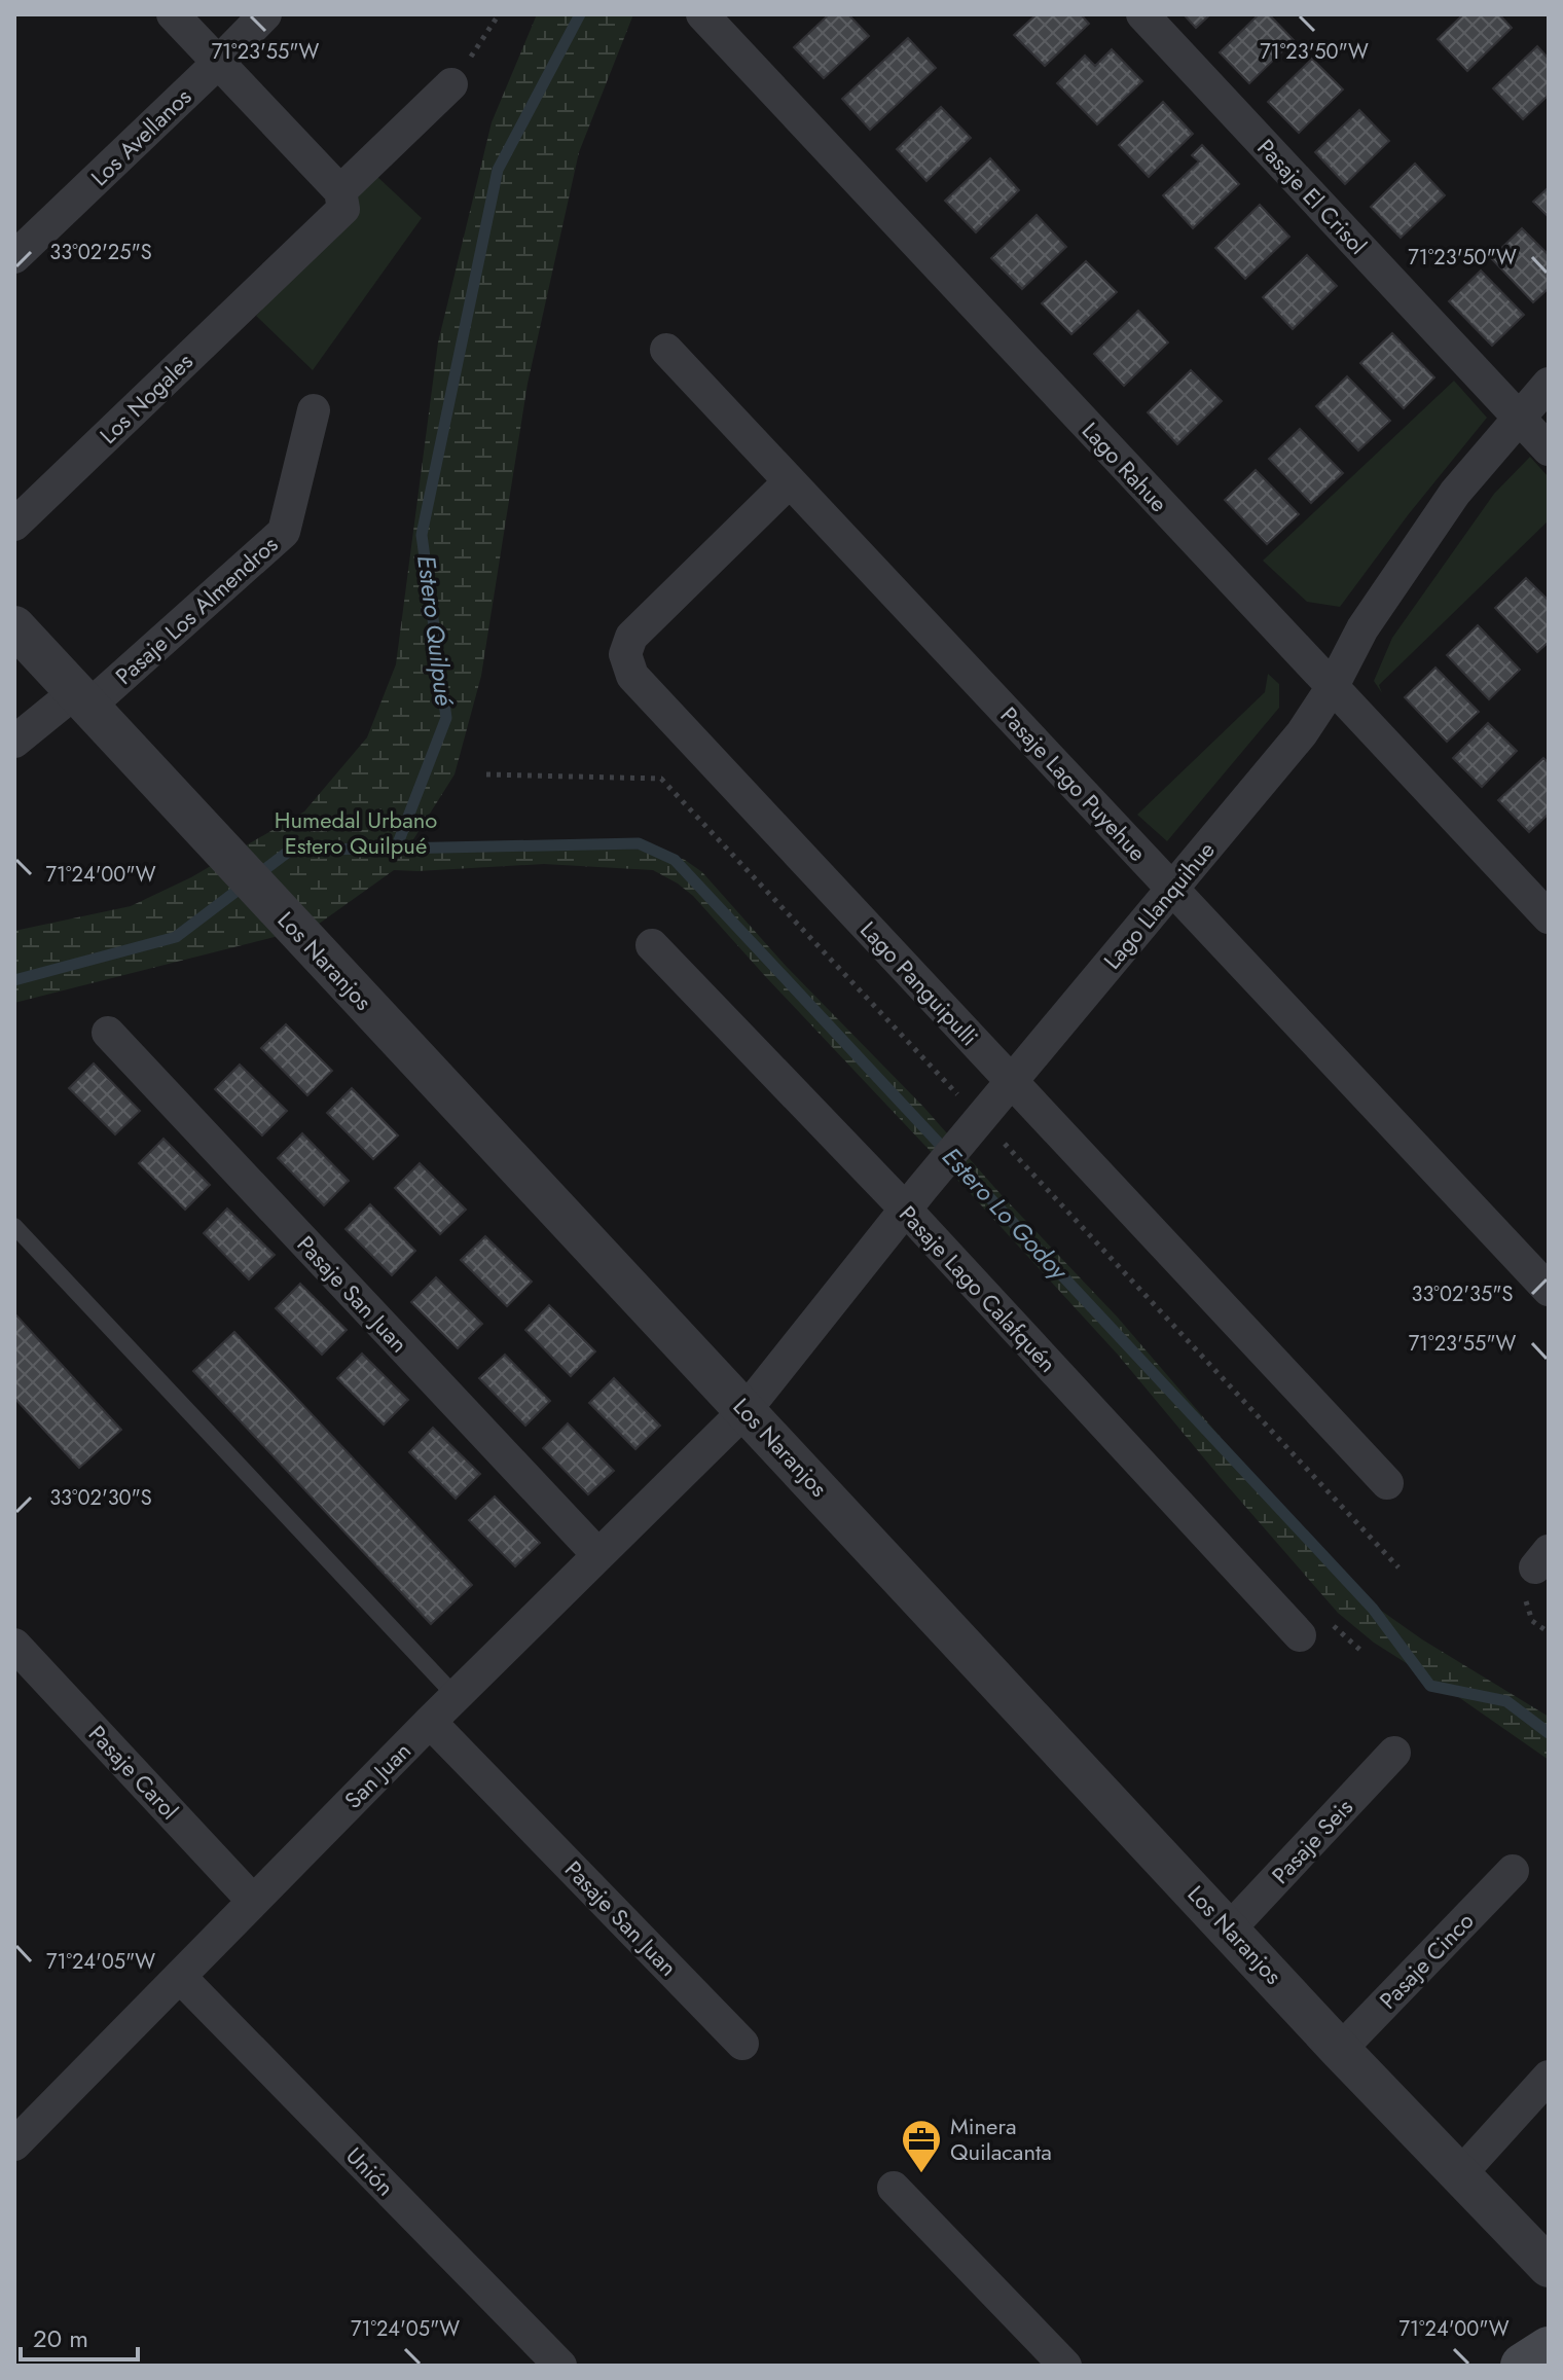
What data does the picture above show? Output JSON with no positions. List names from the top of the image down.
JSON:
{
  "streets": {
    "street": [
      "Los Avellanos",
      "Pasaje El Crisol",
      "Los Nogales",
      "Lago Rahue",
      "Pasaje Los Almendros",
      "Pasaje Lago Puyehue",
      "Lago Llanquihue",
      "Los Naranjos",
      "Lago Panguipulli",
      "Pasaje Lago Calafquén",
      "Pasaje San Juan",
      "Pasaje Carol",
      "San Juan",
      "Pasaje Seis",
      "Pasaje Cinco",
      "Unión"
    ]
  },
  "crossings": [
    ["Pasaje El Crisol", "Lago Llanquihue"],
    ["Lago Rahue", "Lago Llanquihue"],
    ["Pasaje Los Almendros", "Los Naranjos"],
    ["Pasaje Lago Puyehue", "Lago Llanquihue"],
    ["Pasaje Lago Puyehue", "Lago Panguipulli"],
    ["Lago Llanquihue", "Los Naranjos"],
    ["Lago Llanquihue", "Lago Panguipulli"],
    ["Lago Llanquihue", "Pasaje Lago Calafquén"],
    ["Lago Llanquihue", "San Juan"],
    ["Los Naranjos", "San Juan"],
    ["Los Naranjos", "Pasaje Seis"],
    ["Los Naranjos", "Pasaje Cinco"],
    ["Pasaje San Juan", "San Juan"],
    ["Pasaje Carol", "San Juan"],
    ["San Juan", "Unión"]
  ],
  "water": ["Estero Quilpué", "Estero Lo Godoy"],
  "parks": ["Humedal Urbano Estero Quilpué"],
  "places": {
    "office": ["Minera Quilacanta"]
  },
  "scale_bar": "20 m",
  "coordinates": [
    "71°23'55\"W",
    "71°23'50\"W",
    "33°02'25\"S",
    "71°24'00\"W",
    "33°02'35\"S",
    "33°02'30\"S",
    "71°24'05\"W"
  ]
}
